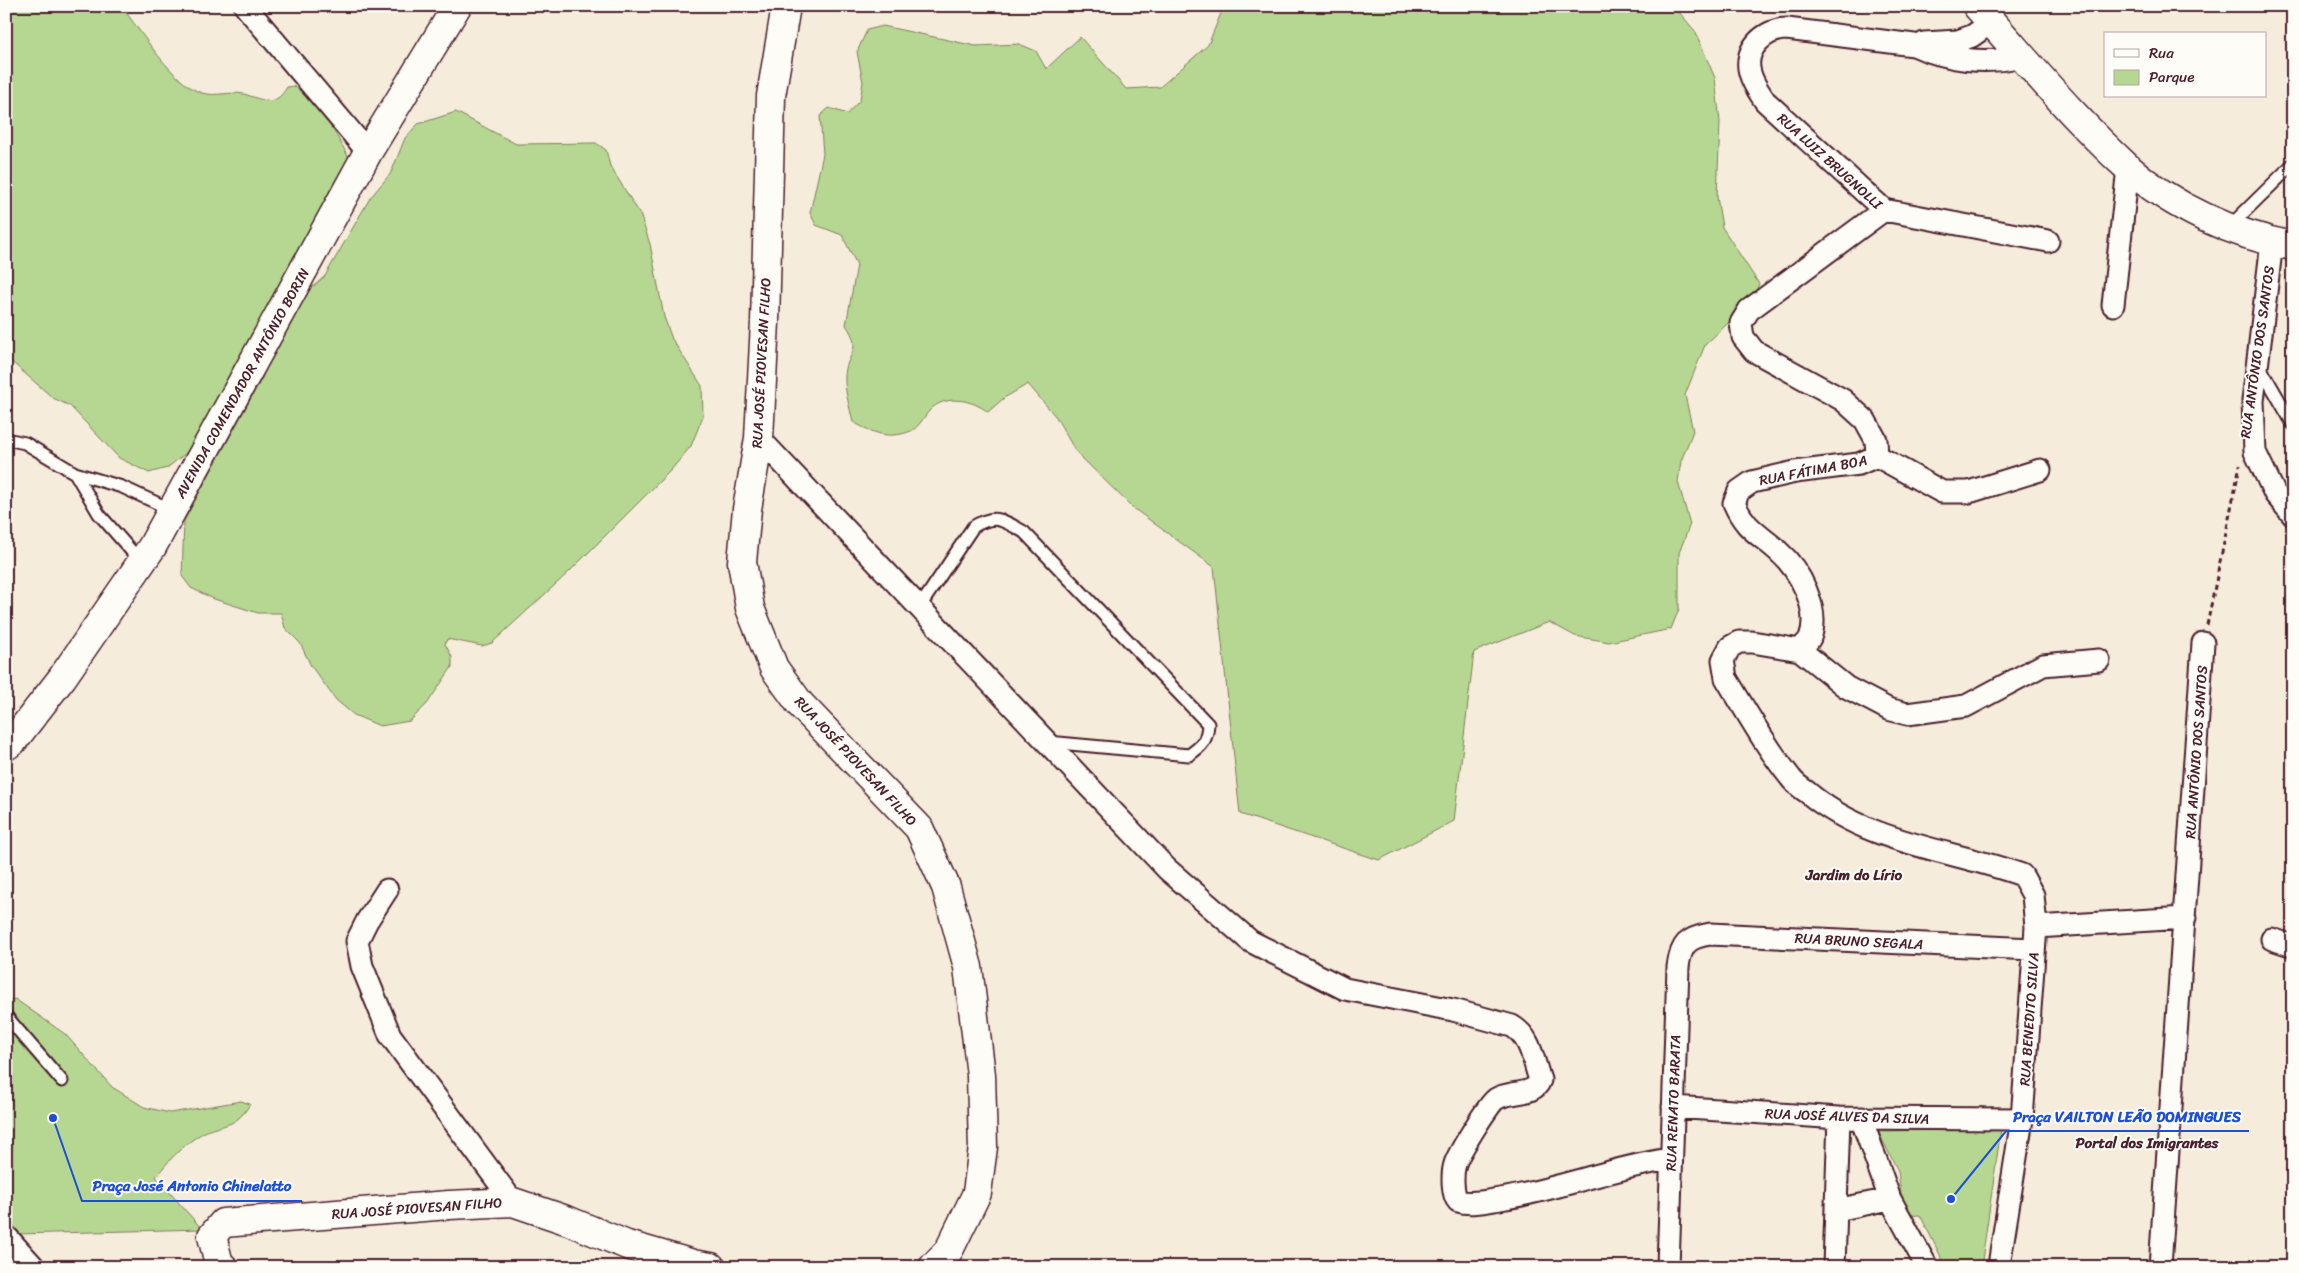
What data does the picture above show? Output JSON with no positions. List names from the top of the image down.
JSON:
{
  "streets": {
    "street": [
      "RUA LUIZ BRUGNOLLI",
      "RUA ANTÔNIO DOS SANTOS",
      "RUA JOSÉ PIOVESAN FILHO",
      "AVENIDA COMENDADOR ANTÔNIO BORIN",
      "RUA FÁTIMA BOA",
      "RUA BRUNO SEGALA",
      "RUA BENEDITO SILVA",
      "RUA RENATO BARATA",
      "RUA JOSÉ ALVES DA SILVA"
    ]
  },
  "crossings": [
    ["RUA LUIZ BRUGNOLLI", "RUA FÁTIMA BOA"],
    ["RUA FÁTIMA BOA", "RUA BENEDITO SILVA"],
    ["RUA BRUNO SEGALA", "RUA BENEDITO SILVA"],
    ["RUA BRUNO SEGALA", "RUA RENATO BARATA"],
    ["RUA BENEDITO SILVA", "RUA JOSÉ ALVES DA SILVA"],
    ["RUA RENATO BARATA", "RUA JOSÉ ALVES DA SILVA"]
  ],
  "districts": ["Jardim do Lírio", "Portal dos Imigrantes"],
  "places": ["Praça José Antonio Chinelatto", "Praça VAILTON LEÃO DOMINGUES"],
  "legend": ["Rua", "Parque"]
}
